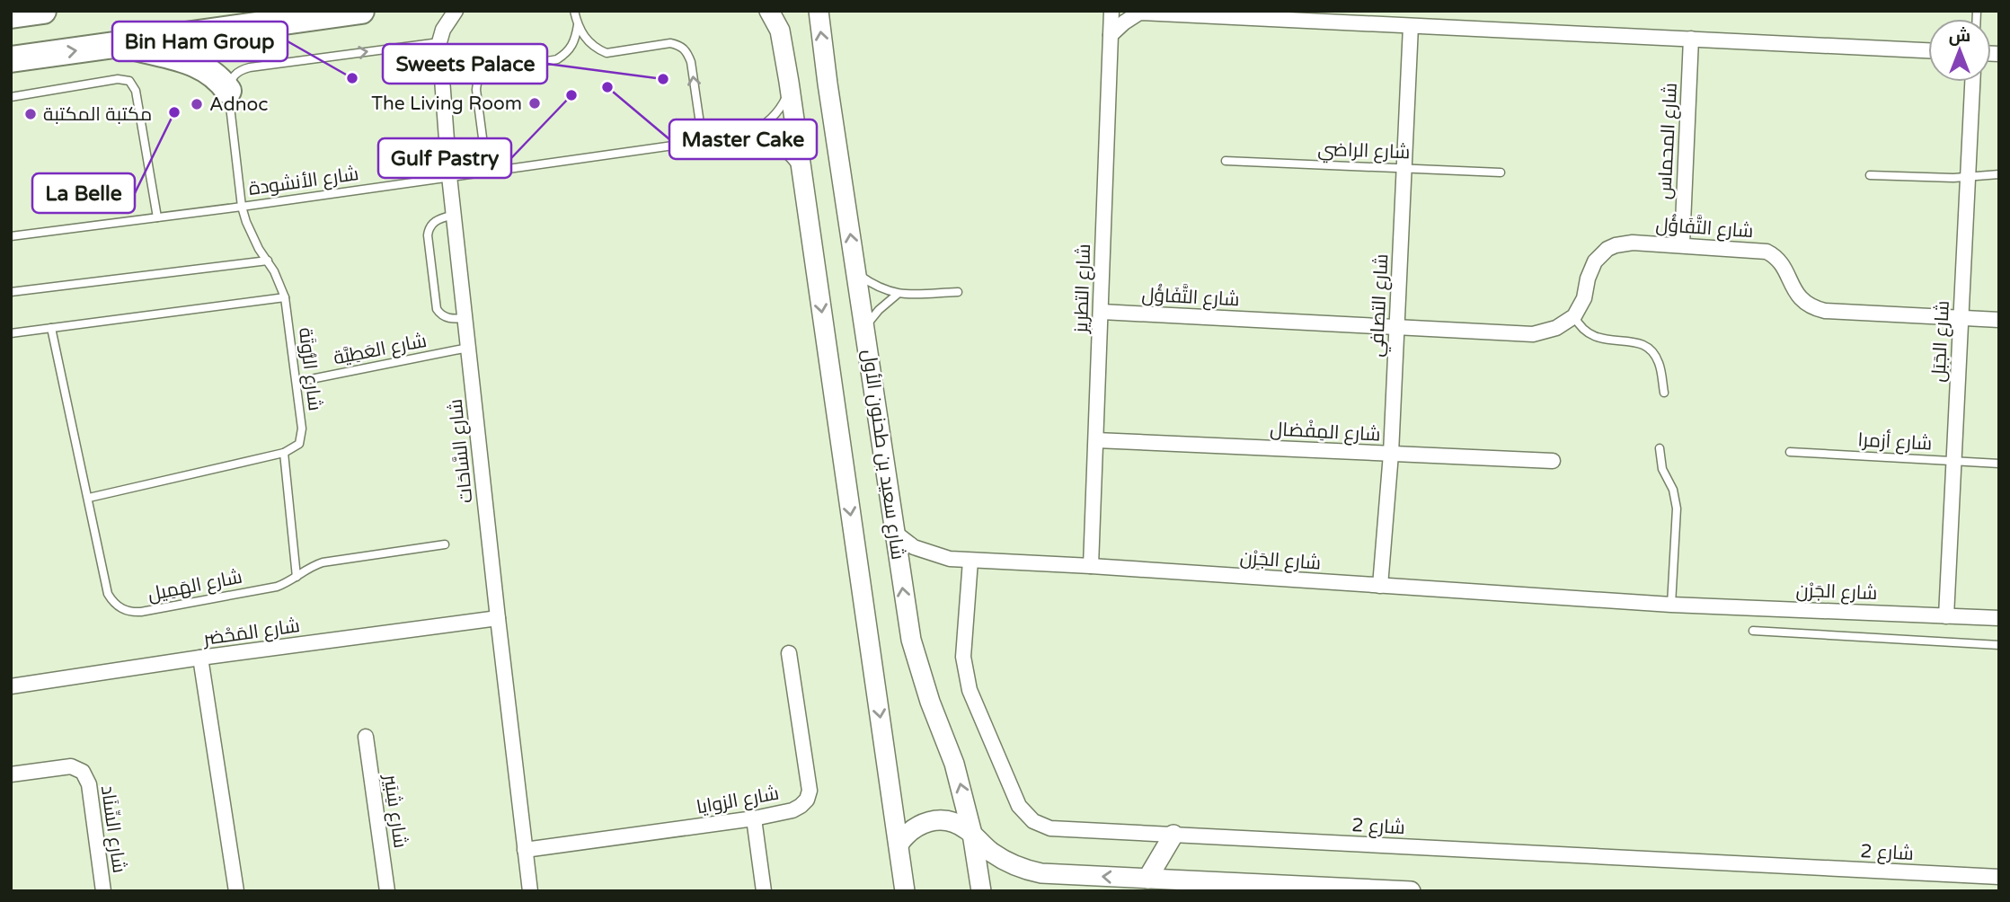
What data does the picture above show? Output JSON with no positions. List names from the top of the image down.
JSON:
{
  "streets": {
    "main road": ["شارع سعيد بن طحنون الأول"],
    "street": [
      "شارع المحماس",
      "شارع التَّفَاؤُل",
      "شارع التطريز",
      "شارع التصافي",
      "شارع الجَبَل",
      "شارع المِفْضال",
      "شارع السَّاحَات",
      "شارع الجَرْن",
      "شارع المَحْضر",
      "شارع الزوايا",
      "شارع شِبَير",
      "شارع 2",
      "شارع السِّنَاد"
    ],
    "lane": [
      "شارع الراضي",
      "شارع الأنشودة",
      "شارع العَطِيَّة",
      "شارع الرُّوتَة",
      "شارع أزمرا",
      "شارع الهَمِيل"
    ]
  },
  "crossings": [
    ["شارع المحماس", "شارع التَّفَاؤُل"],
    ["شارع الراضي", "شارع التصافي"],
    ["شارع الأنشودة", "شارع الرُّوتَة"],
    ["شارع الأنشودة", "شارع السَّاحَات"],
    ["شارع التَّفَاؤُل", "شارع التطريز"],
    ["شارع التَّفَاؤُل", "شارع التصافي"],
    ["شارع التَّفَاؤُل", "شارع الجَبَل"],
    ["شارع التطريز", "شارع المِفْضال"],
    ["شارع التطريز", "شارع الجَرْن"],
    ["شارع التصافي", "شارع المِفْضال"],
    ["شارع التصافي", "شارع الجَرْن"],
    ["شارع الجَبَل", "شارع أزمرا"],
    ["شارع الجَبَل", "شارع الجَرْن"],
    ["شارع العَطِيَّة", "شارع الرُّوتَة"],
    ["شارع العَطِيَّة", "شارع السَّاحَات"],
    ["شارع السَّاحَات", "شارع المَحْضر"],
    ["شارع السَّاحَات", "شارع الزوايا"],
    ["شارع سعيد بن طحنون الأول", "شارع الجَرْن"],
    ["شارع الجَرْن", "شارع 2"]
  ],
  "places": [
    "Bin Ham Group",
    "Sweets Palace",
    "Master Cake",
    "Gulf Pastry",
    "The Living Room",
    "Adnoc",
    "La Belle",
    "مكتبة المكتبة"
  ],
  "north": "top"
}
